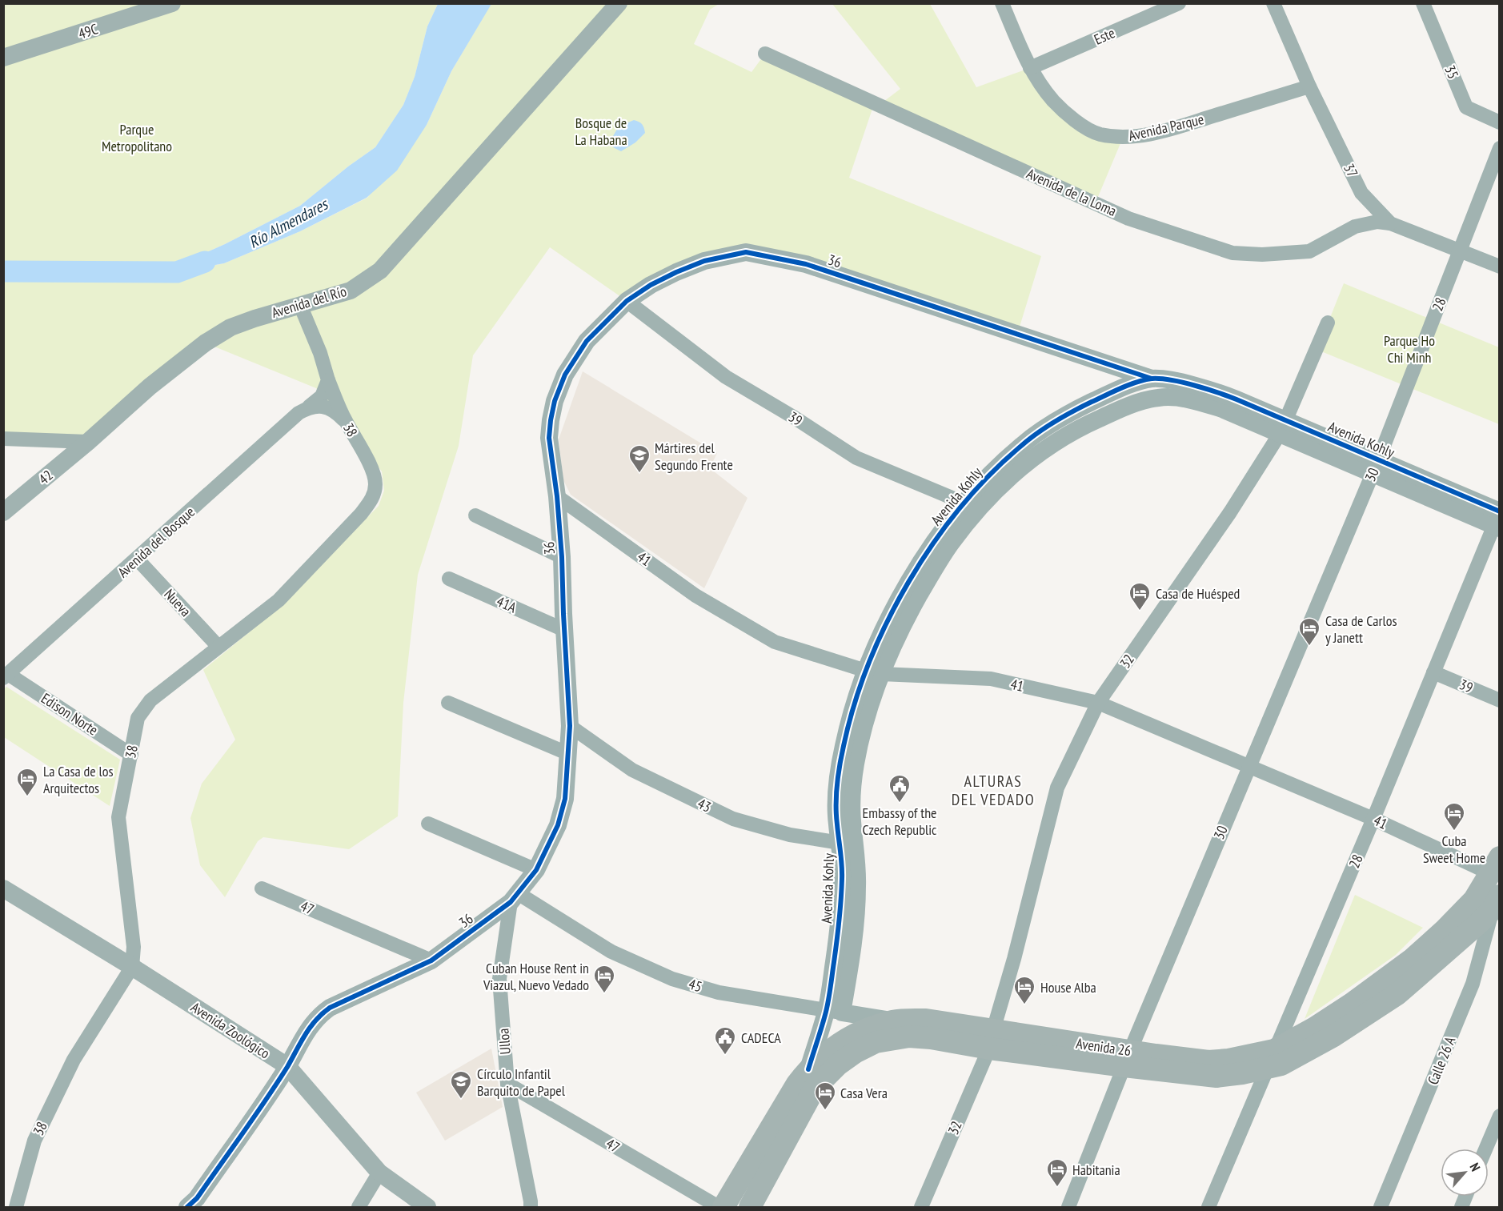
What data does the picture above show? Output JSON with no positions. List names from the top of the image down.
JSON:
{
  "streets": {
    "main road": ["Avenida 26"],
    "street": [
      "49C",
      "Este",
      "35",
      "Avenida Parque",
      "37",
      "Avenida de la Loma",
      "36",
      "Avenida del Río",
      "28",
      "39",
      "38",
      "Avenida Kohly",
      "30",
      "42",
      "Avenida del Bosque",
      "41",
      "Nueva",
      "41A",
      "32",
      "Edison Norte",
      "43",
      "47",
      "45",
      "Avenida Zoológico",
      "Ulloa",
      "Calle 26 A"
    ]
  },
  "crossings": [
    ["Este", "Avenida Parque"],
    ["Avenida Parque", "37"],
    ["37", "Avenida de la Loma"],
    ["37", "28"],
    ["36", "39"],
    ["36", "Avenida Kohly"],
    ["36", "41"],
    ["36", "41A"],
    ["36", "43"],
    ["36", "47"],
    ["36", "45"],
    ["36", "Avenida Zoológico"],
    ["36", "Ulloa"],
    ["Avenida del Río", "42"],
    ["28", "39"],
    ["28", "Avenida Kohly"],
    ["28", "30"],
    ["28", "41"],
    ["28", "Avenida 26"],
    ["39", "Avenida Kohly"],
    ["38", "Avenida del Bosque"],
    ["38", "Nueva"],
    ["38", "Edison Norte"],
    ["38", "Avenida Zoológico"],
    ["Avenida Kohly", "30"],
    ["Avenida Kohly", "41"],
    ["Avenida Kohly", "32"],
    ["Avenida Kohly", "43"],
    ["Avenida Kohly", "45"],
    ["Avenida Kohly", "Avenida 26"],
    ["30", "41"],
    ["30", "Avenida 26"],
    ["Avenida del Bosque", "Nueva"],
    ["Avenida del Bosque", "Edison Norte"],
    ["41", "32"],
    ["41", "Avenida 26"],
    ["32", "Avenida 26"],
    ["47", "Ulloa"],
    ["45", "Ulloa"],
    ["45", "Avenida 26"],
    ["Avenida 26", "Calle 26 A"]
  ],
  "districts": ["ALTURAS DEL VEDADO"],
  "water": ["Río Almendares"],
  "parks": ["Bosque de La Habana", "Parque Metropolitano", "Parque Ho Chi Minh"],
  "places": {
    "school or university": ["Mártires del Segundo Frente", "Círculo Infantil Barquito de Papel"],
    "hotel": [
      "Casa de Huésped",
      "Casa de Carlos y Janett",
      "La Casa de los Arquitectos",
      "Cuba Sweet Home",
      "Cuban House Rent in Viazul, Nuevo Vedado",
      "House Alba",
      "Casa Vera",
      "Habitania"
    ],
    "public building": ["Embassy of the Czech Republic", "CADECA"]
  },
  "north": "top right"
}
